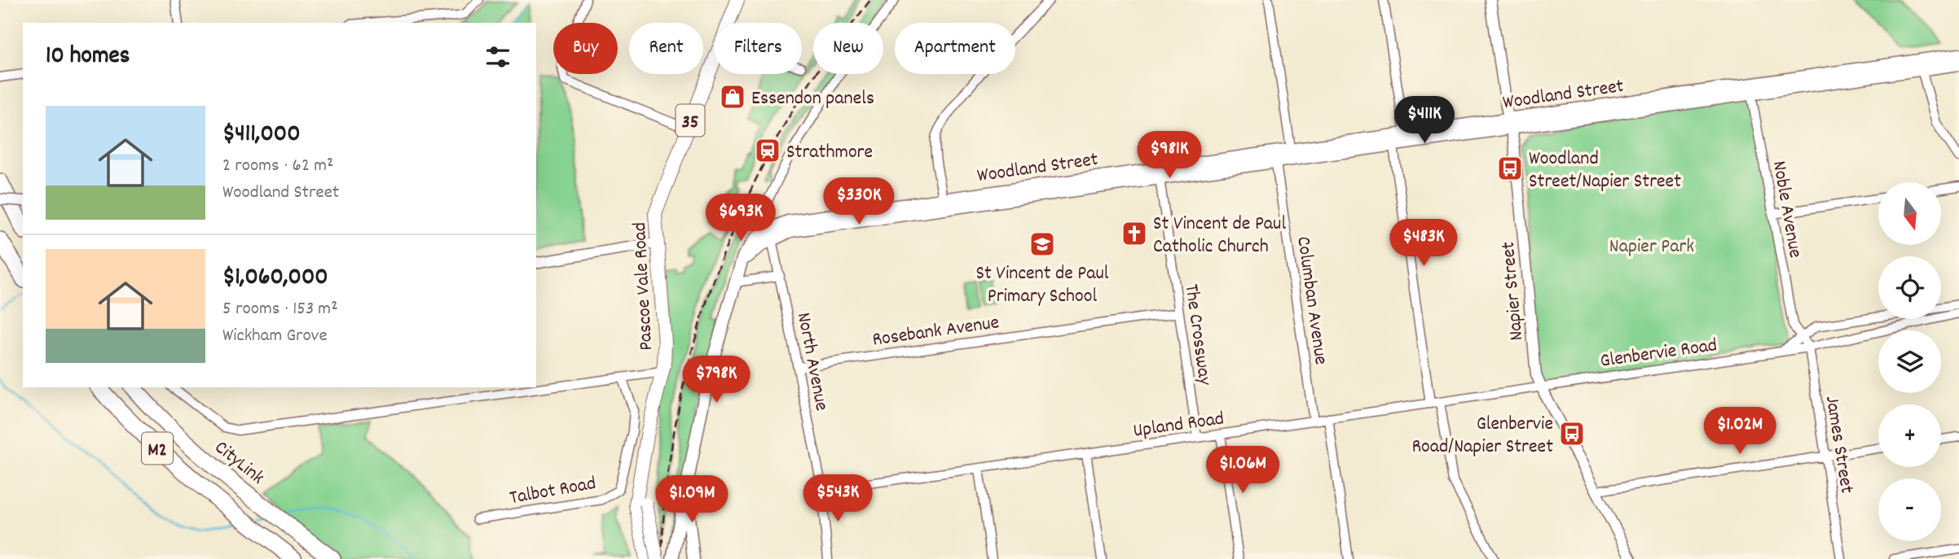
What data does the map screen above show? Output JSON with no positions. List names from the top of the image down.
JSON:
{
  "streets": {
    "highway": ["M2", "CityLink"],
    "main road": ["Woodland Street", "35", "Pascoe Vale Road"],
    "street": [
      "Noble Avenue",
      "Napier Street",
      "Columban Avenue",
      "Rosebank Avenue",
      "The Crossway",
      "Glenbervie Road",
      "North Avenue",
      "Upland Road",
      "James Street",
      "Talbot Road"
    ]
  },
  "crossings": [
    ["Woodland Street", "Noble Avenue"],
    ["Woodland Street", "Napier Street"],
    ["Woodland Street", "Columban Avenue"],
    ["Woodland Street", "The Crossway"],
    ["Woodland Street", "North Avenue"],
    ["Noble Avenue", "Glenbervie Road"],
    ["Noble Avenue", "James Street"],
    ["Napier Street", "Glenbervie Road"],
    ["Napier Street", "Upland Road"],
    ["Columban Avenue", "Upland Road"],
    ["Rosebank Avenue", "The Crossway"],
    ["Rosebank Avenue", "North Avenue"],
    ["The Crossway", "Upland Road"],
    ["Glenbervie Road", "Upland Road"],
    ["Glenbervie Road", "James Street"],
    ["North Avenue", "Upland Road"]
  ],
  "parks": ["Napier Park"],
  "places": {
    "shop": ["Essendon panels"],
    "station": ["Strathmore"],
    "bus stop": ["Woodland Street/Napier Street", "Glenbervie Road/Napier Street"],
    "church": ["St Vincent de Paul Catholic Church"],
    "school or university": ["St Vincent de Paul Primary School"]
  },
  "north": "bottom",
  "page": {
    "chip": [
      "Buy",
      "Rent",
      "Filters",
      "New",
      "Apartment"
    ],
    "heading": "10 homes",
    "list": [
      {
        "name": "$411,000",
        "note": "2 rooms · 62 m² · Woodland Street"
      },
      {
        "name": "$1,060,000",
        "note": "5 rooms · 153 m² · Wickham Grove"
      }
    ],
    "price": [
      "$411K",
      "$981K",
      "$330K",
      "$693K",
      "$483K",
      "$798K",
      "$1.02M",
      "$1.06M",
      "$543K",
      "$1.09M"
    ],
    "map_buttons": ["+", "−"]
  }
}
